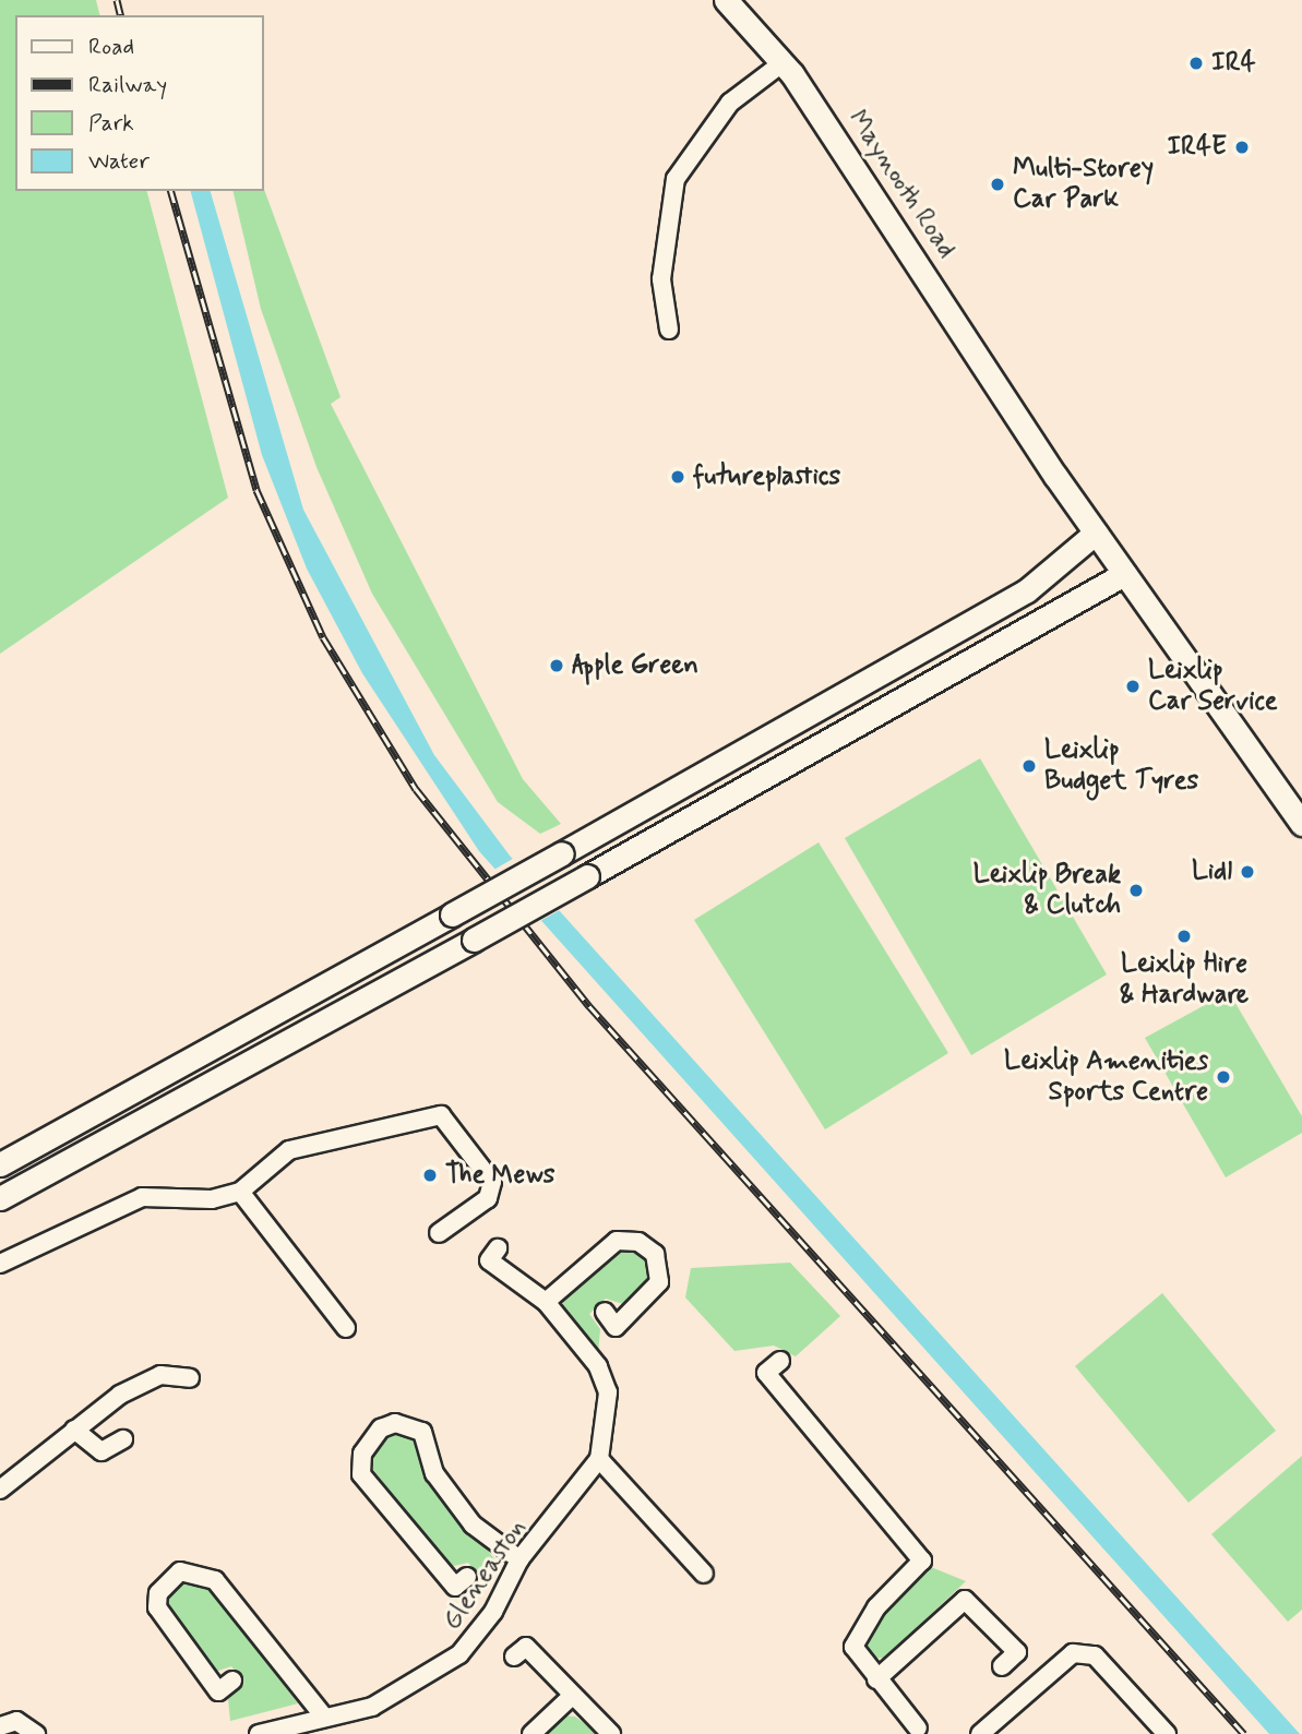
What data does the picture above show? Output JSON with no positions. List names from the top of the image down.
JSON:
{
  "streets": {
    "main road": ["Maynooth Road"],
    "street": ["Gleneaston"]
  },
  "places": [
    "IR4",
    "IR4E",
    "Multi-Storey Car Park",
    "futureplastics",
    "Apple Green",
    "Leixlip Car Service",
    "Leixlip Budget Tyres",
    "Lidl",
    "Leixlip Break & Clutch",
    "Leixlip Hire & Hardware",
    "Leixlip Amenities Sports Centre",
    "The Mews"
  ],
  "legend": [
    "Road",
    "Railway",
    "Park",
    "Water"
  ]
}
